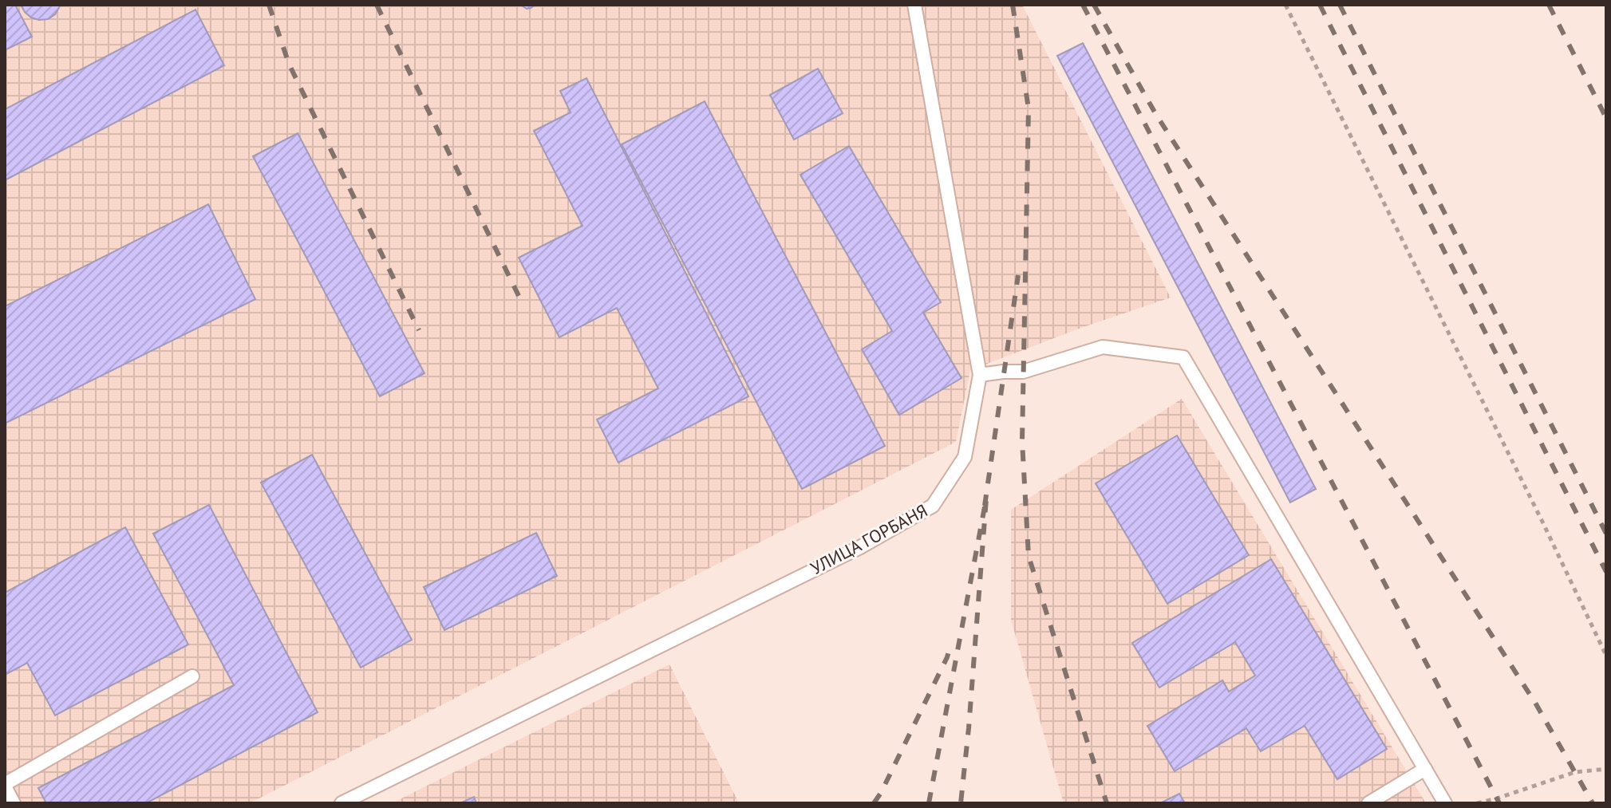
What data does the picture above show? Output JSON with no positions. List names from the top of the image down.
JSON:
{
  "streets": {
    "lane": ["УЛИЦА ГОРБАНЯ"]
  }
}
